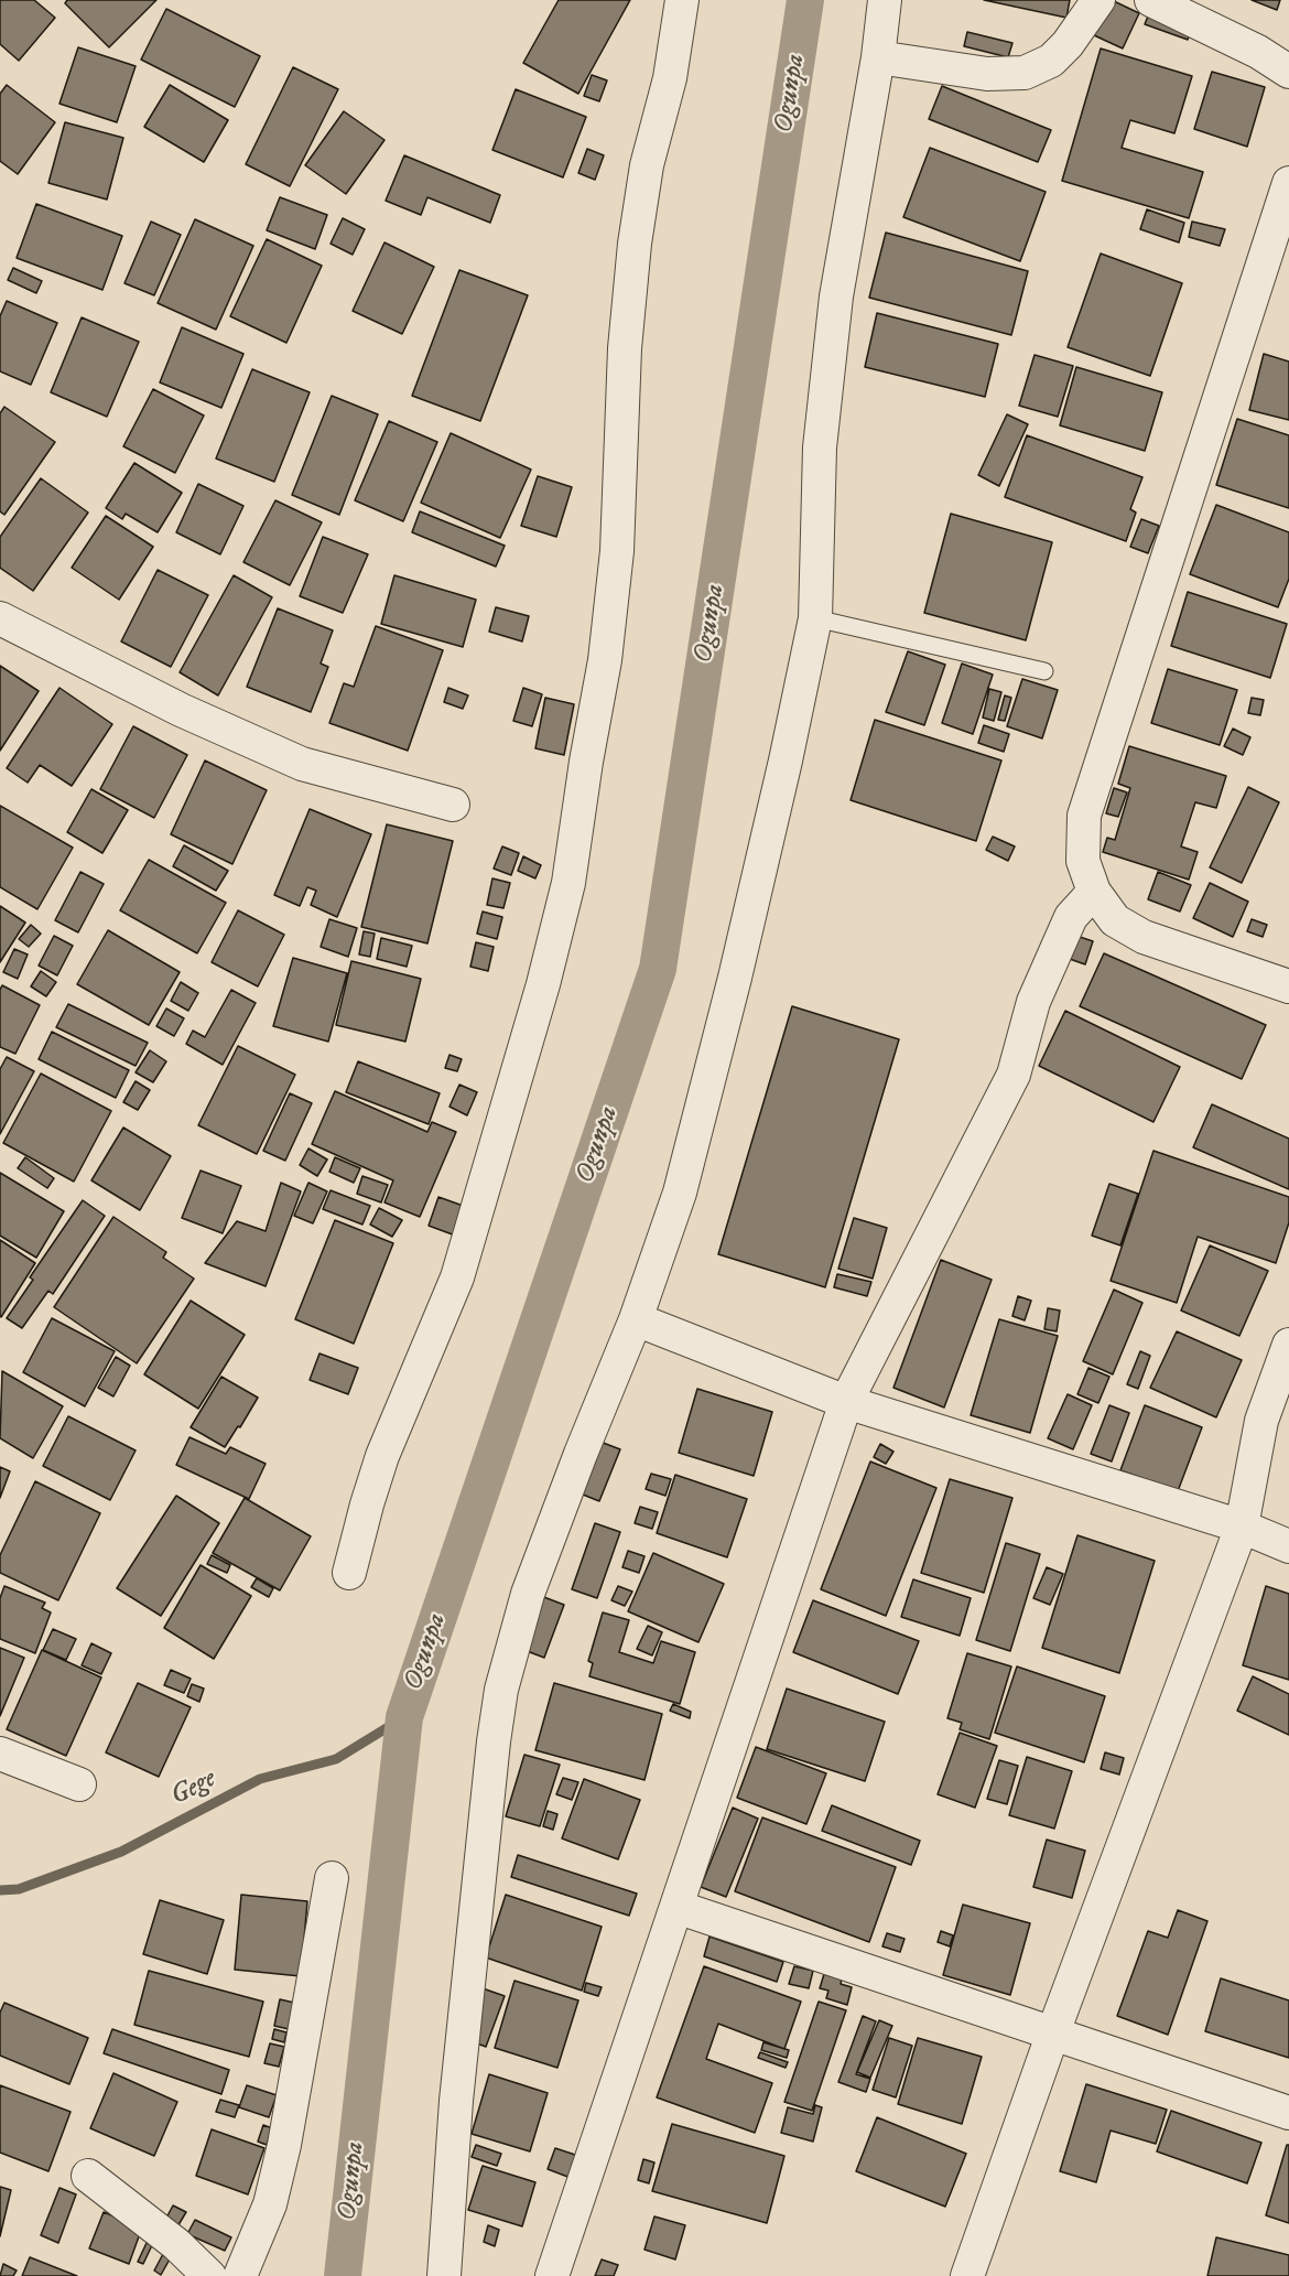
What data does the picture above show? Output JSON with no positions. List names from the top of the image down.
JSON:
{
  "water": ["Ogunpa", "Gege"]
}
